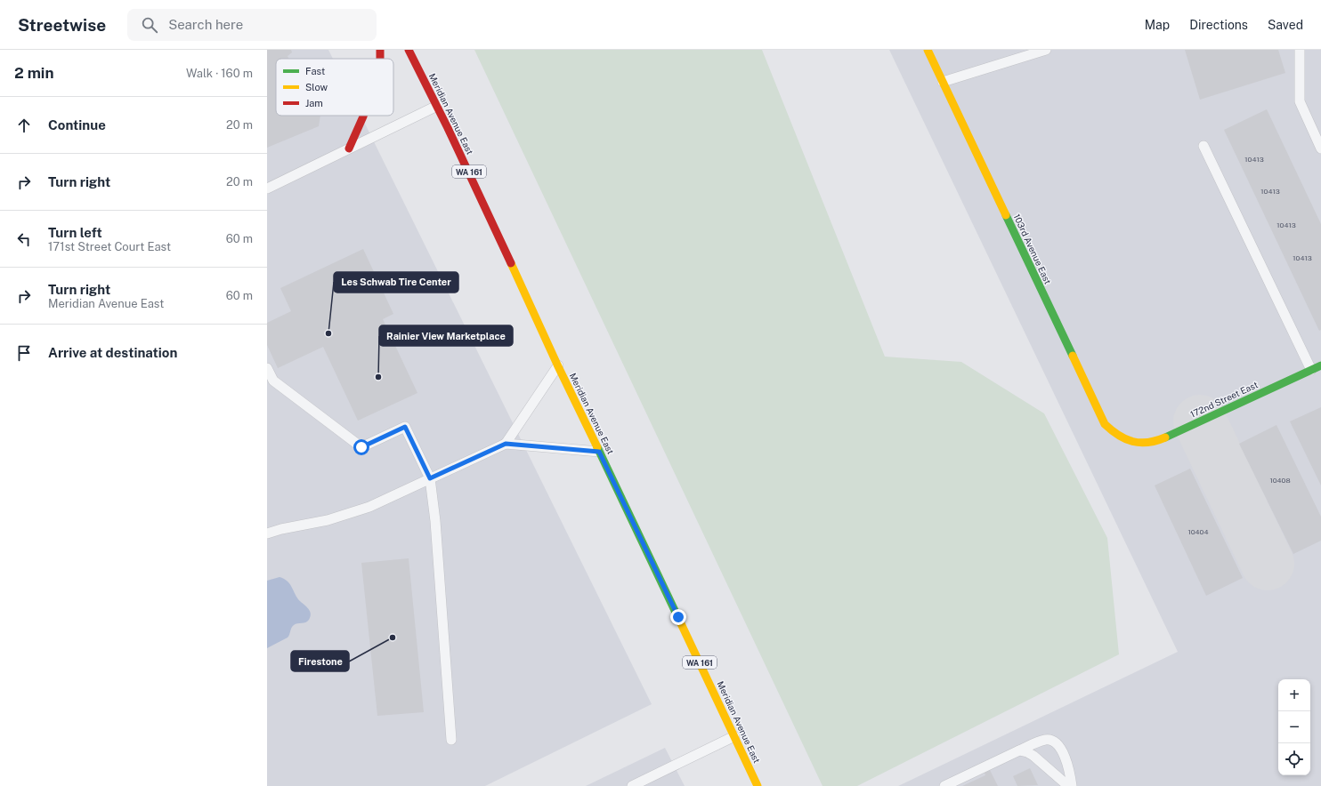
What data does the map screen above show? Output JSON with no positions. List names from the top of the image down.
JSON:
{
  "streets": {
    "main road": [
      "Meridian Avenue East",
      "WA 161",
      "103rd Avenue East",
      "172nd Street East"
    ]
  },
  "crossings": [
    ["103rd Avenue East", "172nd Street East"]
  ],
  "places": ["Les Schwab Tire Center", "Rainier View Marketplace", "Firestone"],
  "house_numbers": [
    "10413",
    "10413",
    "10413",
    "10413",
    "10408",
    "10404"
  ],
  "legend": ["Fast", "Slow", "Jam"],
  "page": {
    "header": "Streetwise",
    "search": "Search here",
    "nav": ["Map", "Directions", "Saved"],
    "heading": ["2 min", "Walk · 160 m"],
    "list": [
      ["Continue", "20 m"],
      ["Turn right", "20 m"],
      ["Turn left", "171st Street Court East", "60 m"],
      ["Turn right", "Meridian Avenue East", "60 m"],
      "Arrive at destination"
    ],
    "map_buttons": ["+", "−"]
  }
}
